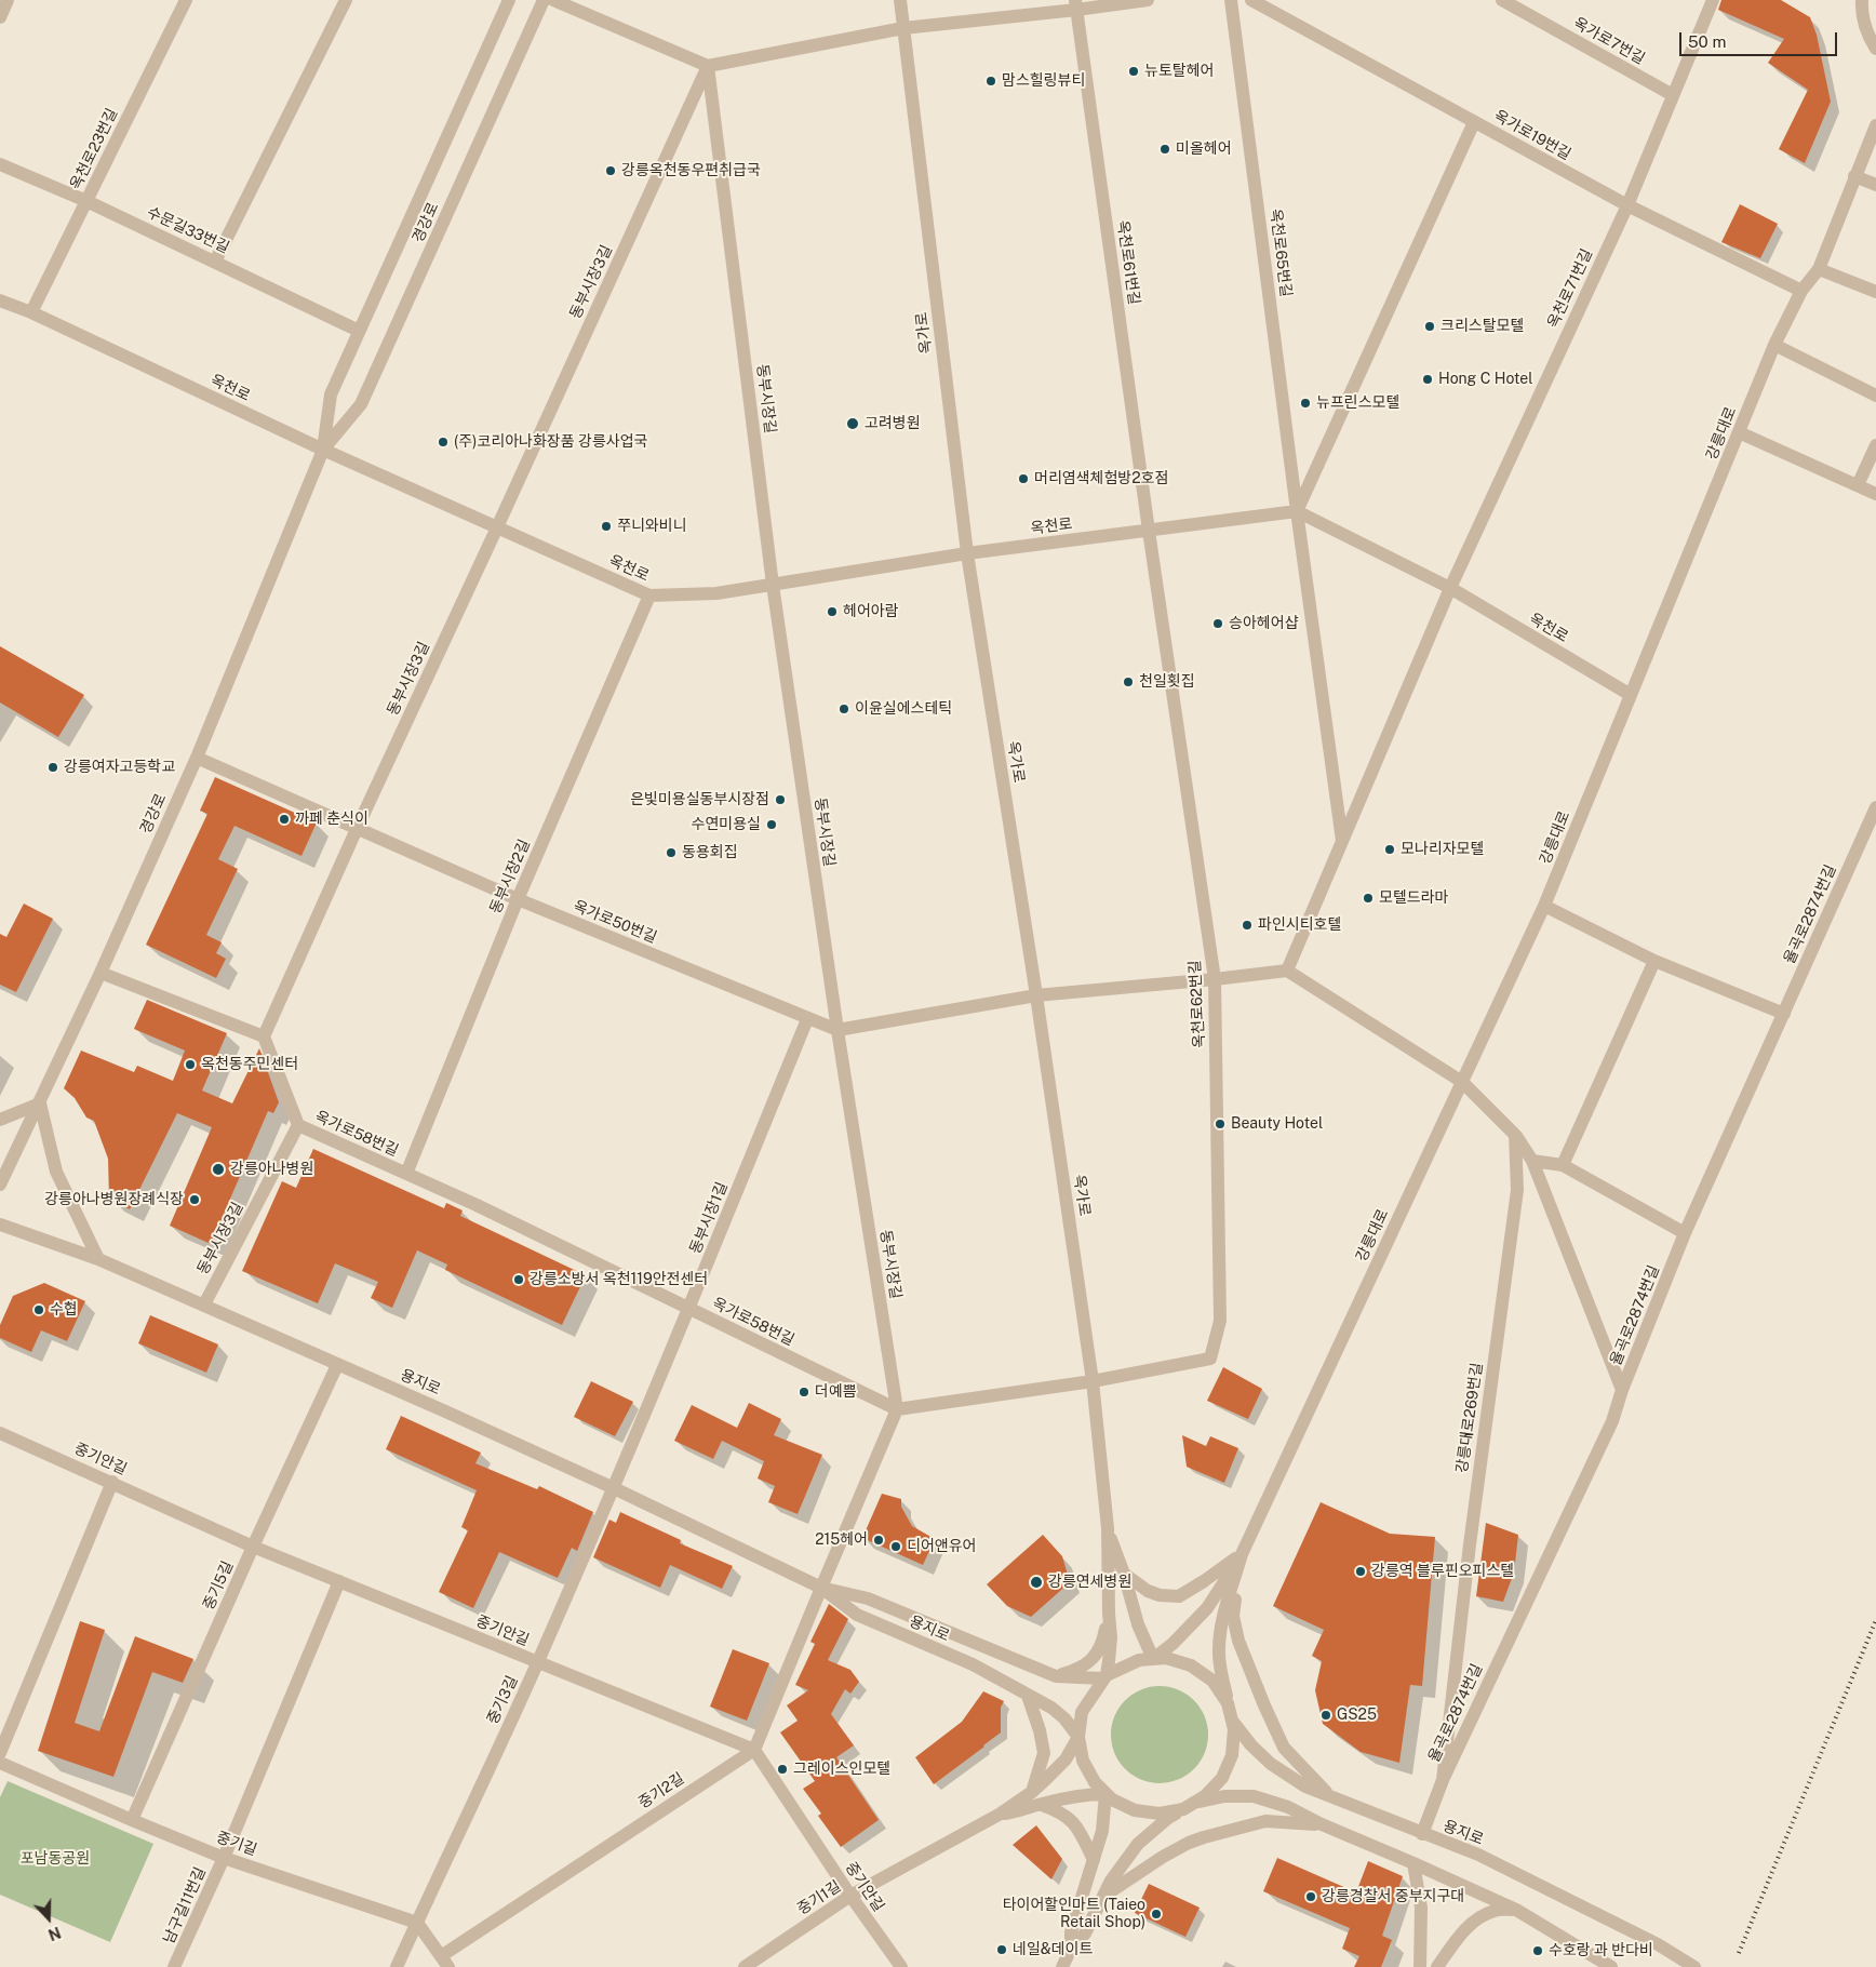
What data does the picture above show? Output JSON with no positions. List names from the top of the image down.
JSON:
{
  "streets": {
    "street": [
      "옥가로7번길",
      "옥가로19번길",
      "옥천로23번길",
      "경강로",
      "수문길33번길",
      "옥천로65번길",
      "옥천로61번길",
      "동부시장3길",
      "옥천로71번길",
      "옥가로",
      "옥천로",
      "동부시장길",
      "강릉대로",
      "동부시장2길",
      "율곡로2874번길",
      "옥가로50번길",
      "옥천로62번길",
      "옥가로58번길",
      "동부시장1길",
      "용지로",
      "강릉대로269번길",
      "중기안길",
      "중기5길",
      "중기3길",
      "중기2길",
      "중기길",
      "중기1길",
      "남구길11번길"
    ]
  },
  "crossings": [
    ["옥가로7번길", "옥천로71번길"],
    ["옥가로19번길", "옥천로71번길"],
    ["옥가로19번길", "강릉대로"],
    ["옥천로23번길", "수문길33번길"],
    ["옥천로23번길", "옥천로"],
    ["경강로", "수문길33번길"],
    ["경강로", "옥천로"],
    ["경강로", "옥가로50번길"],
    ["옥천로65번길", "옥천로"],
    ["옥천로61번길", "옥천로"],
    ["옥천로61번길", "옥천로62번길"],
    ["동부시장3길", "옥천로"],
    ["동부시장3길", "동부시장길"],
    ["동부시장3길", "옥가로50번길"],
    ["동부시장3길", "옥가로58번길"],
    ["동부시장3길", "용지로"],
    ["옥천로71번길", "옥천로"],
    ["옥가로", "옥천로"],
    ["옥가로", "옥가로50번길"],
    ["옥가로", "옥천로62번길"],
    ["옥천로", "동부시장길"],
    ["옥천로", "강릉대로"],
    ["옥천로", "동부시장2길"],
    ["옥천로", "옥천로62번길"],
    ["동부시장길", "옥가로50번길"],
    ["동부시장길", "옥가로58번길"],
    ["동부시장2길", "옥가로50번길"],
    ["동부시장2길", "옥가로58번길"],
    ["율곡로2874번길", "용지로"],
    ["율곡로2874번길", "강릉대로269번길"],
    ["옥가로50번길", "옥천로62번길"],
    ["옥가로50번길", "동부시장1길"],
    ["옥가로58번길", "동부시장1길"],
    ["동부시장1길", "용지로"],
    ["동부시장1길", "중기3길"],
    ["용지로", "중기5길"],
    ["용지로", "중기3길"],
    ["중기안길", "중기5길"],
    ["중기안길", "중기3길"],
    ["중기안길", "중기2길"],
    ["중기안길", "중기1길"],
    ["중기안길", "남구길11번길"],
    ["중기5길", "중기길"],
    ["중기3길", "중기길"],
    ["중기길", "남구길11번길"]
  ],
  "parks": ["포남동공원"],
  "places": [
    "뉴토탈헤어",
    "맘스힐링뷰티",
    "미올헤어",
    "강릉옥천동우편취급국",
    "크리스탈모텔",
    "Hong C Hotel",
    "뉴프린스모텔",
    "고려병원",
    "(주)코리아나화장품 강릉사업국",
    "머리염색체험방2호점",
    "쭈니와비니",
    "헤어아람",
    "승아헤어샵",
    "천일횟집",
    "이윤실에스테틱",
    "강릉여자고등학교",
    "은빛미용실동부시장점",
    "까페 춘식이",
    "수연미용실",
    "모나리자모텔",
    "동용회집",
    "모텔드라마",
    "파인시티호텔",
    "옥천동주민센터",
    "Beauty Hotel",
    "강릉아나병원",
    "강릉아나병원장례식장",
    "강릉소방서 옥천119안전센터",
    "수협",
    "더예쁨",
    "215헤어",
    "디어앤유어",
    "강릉역 블루핀오피스텔",
    "강릉연세병원",
    "GS25",
    "그레이스인모텔",
    "강릉경찰서 중부지구대",
    "타이어할인마트 (Taieo Retail Shop)",
    "네일&데이트",
    "수호랑 과 반다비"
  ],
  "scale_bar": "50 m",
  "north": "bottom"
}
